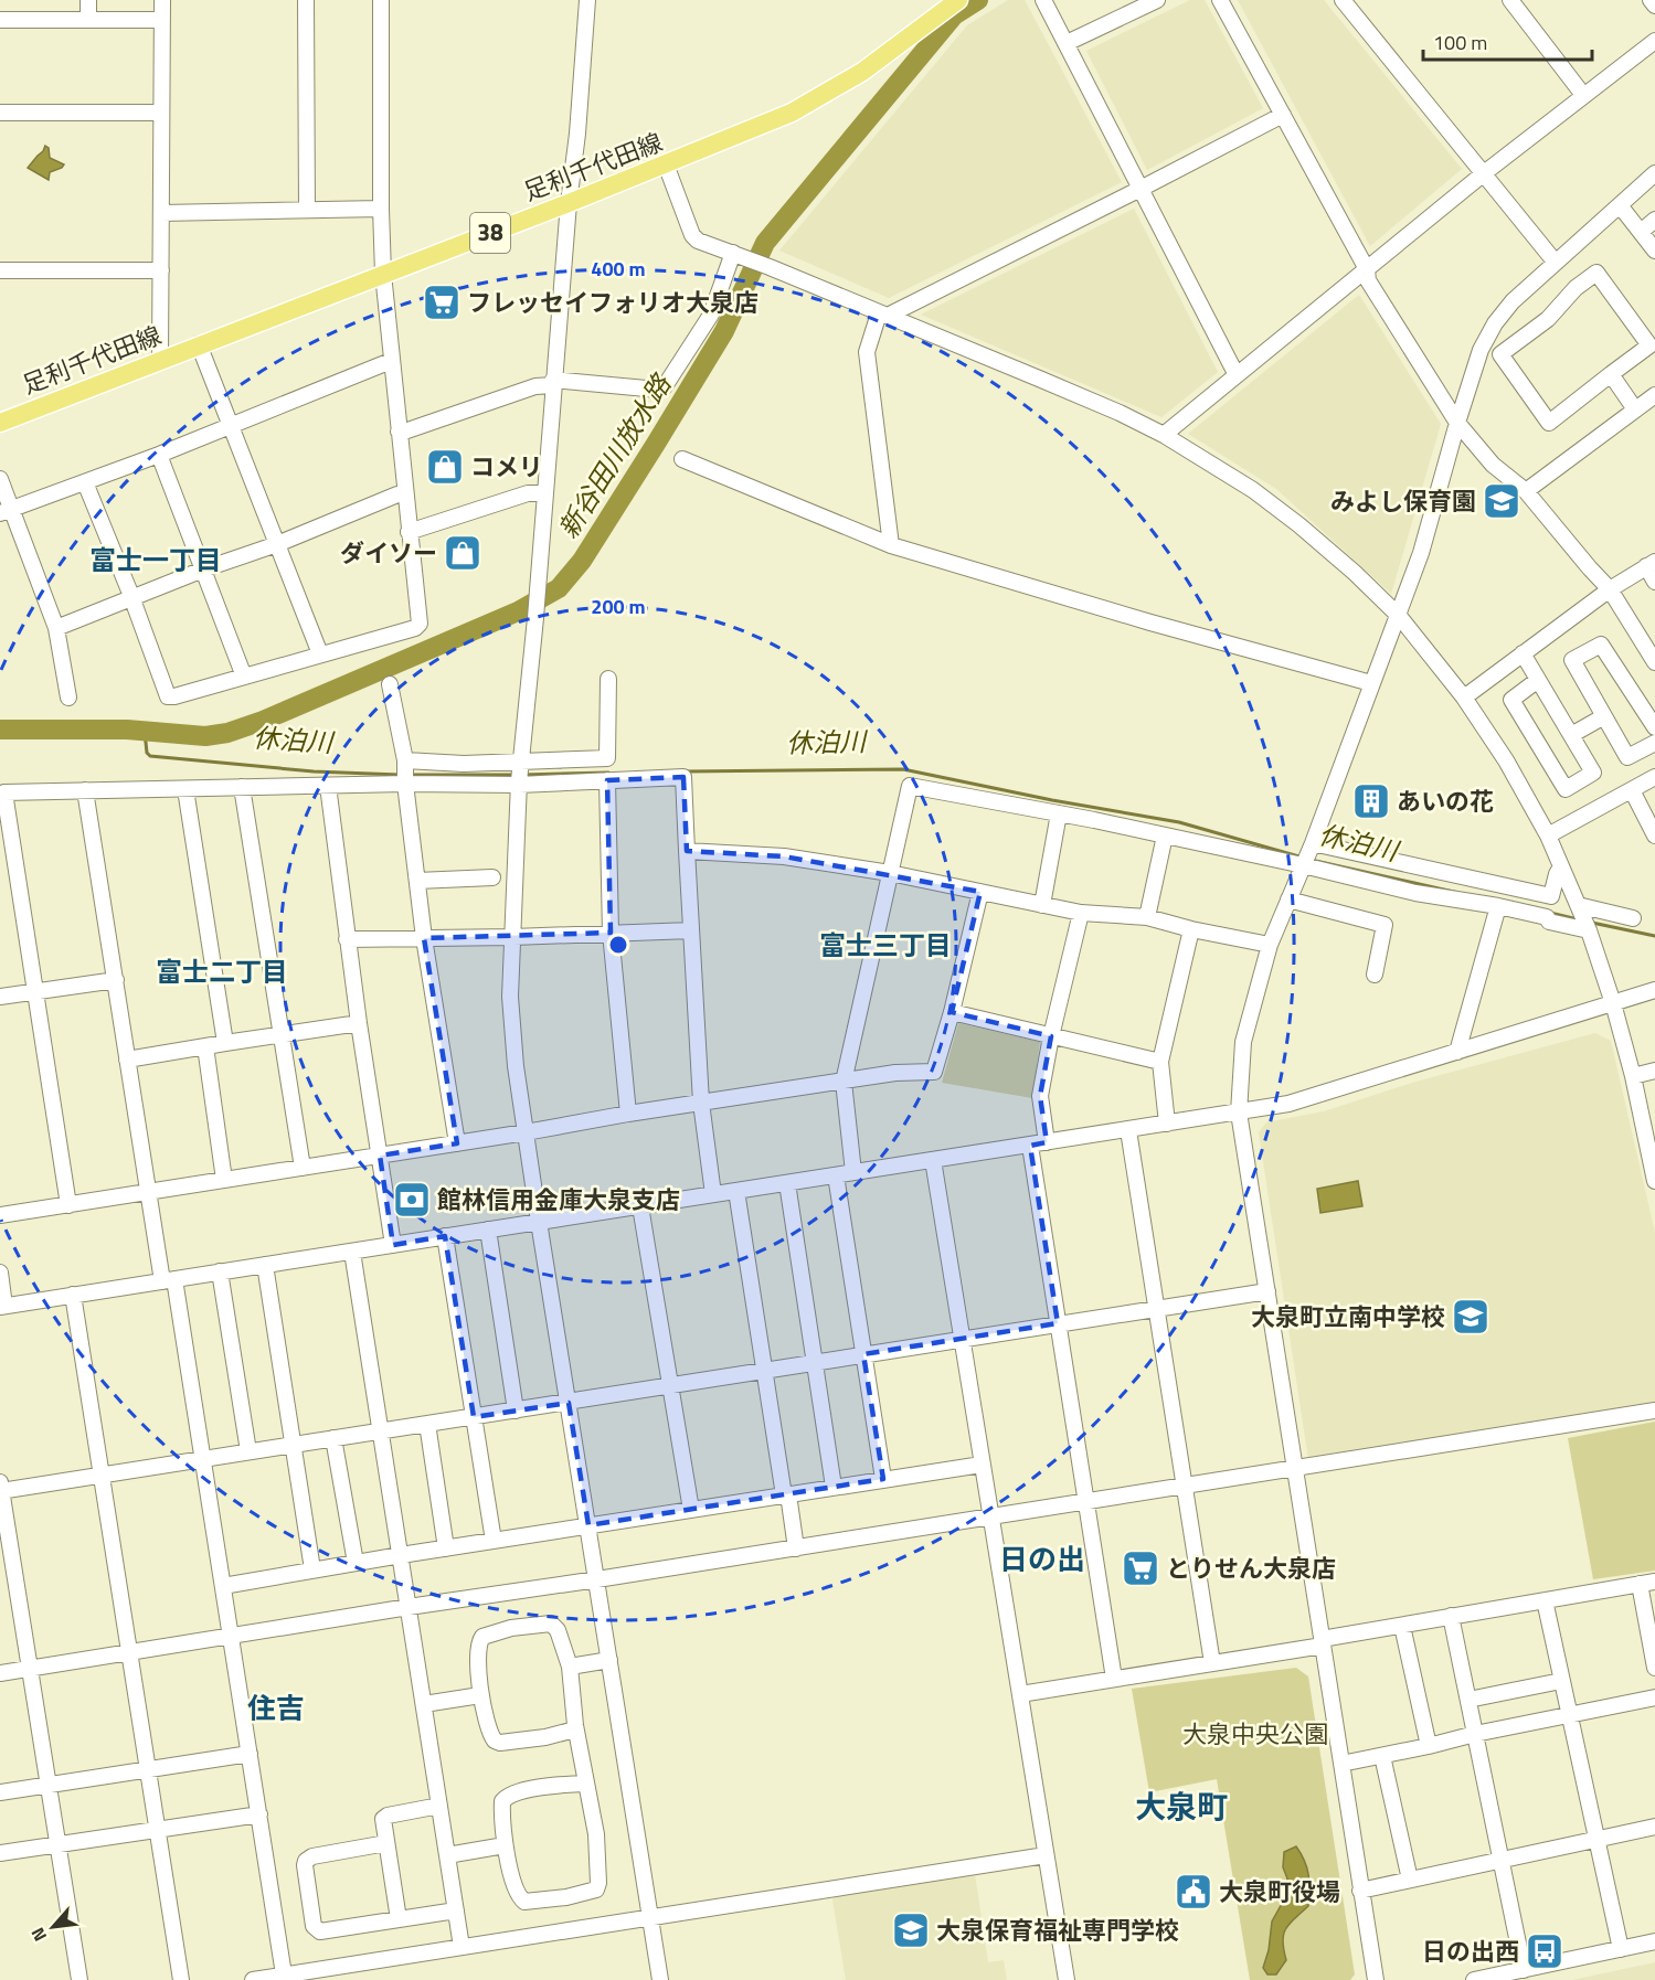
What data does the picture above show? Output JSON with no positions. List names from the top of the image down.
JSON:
{
  "streets": {
    "main road": ["足利千代田線", "38"]
  },
  "districts": [
    "富士一丁目",
    "富士三丁目",
    "富士二丁目",
    "日の出",
    "住吉",
    "大泉町"
  ],
  "water": ["新谷田川放水路", "休泊川"],
  "parks": ["大泉中央公園"],
  "places": {
    "supermarket": ["フレッセイフォリオ大泉店", "とりせん大泉店"],
    "shop": ["コメリ", "ダイソー"],
    "school or university": ["みよし保育園", "大泉町立南中学校", "大泉保育福祉専門学校"],
    "building": ["あいの花"],
    "bank": ["館林信用金庫大泉支店"],
    "public building": ["大泉町役場"],
    "bus stop": ["日の出西"]
  },
  "scale_bar": "100 m",
  "north": "bottom left",
  "rings": ["400 m", "200 m"]
}
